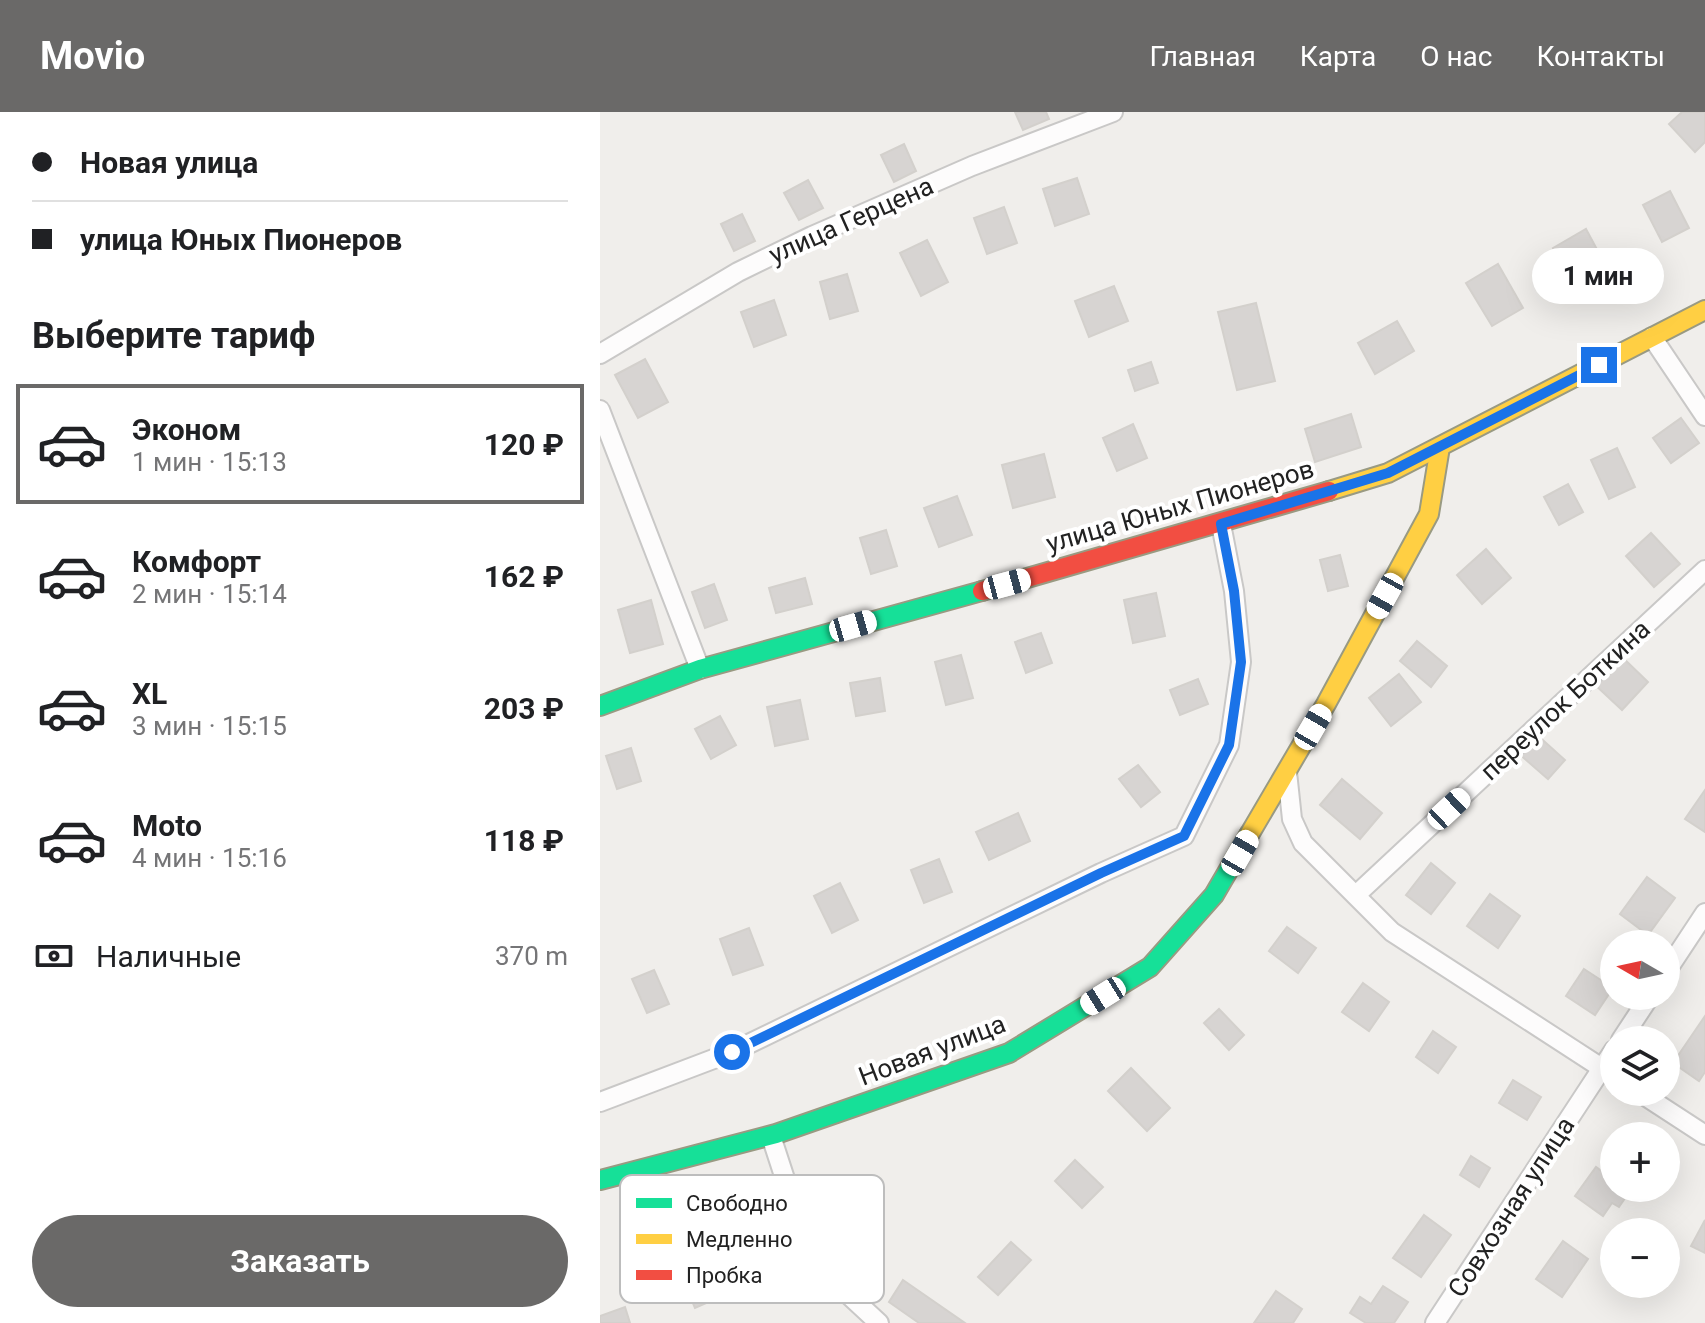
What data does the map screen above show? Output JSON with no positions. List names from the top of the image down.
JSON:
{
  "streets": {
    "street": [
      "улица Герцена",
      "улица Юных Пионеров",
      "переулок Боткина",
      "Новая улица",
      "Совхозная улица"
    ]
  },
  "crossings": [
    ["улица Юных Пионеров", "Новая улица"]
  ],
  "legend": ["Свободно", "Медленно", "Пробка"],
  "north": "left",
  "page": {
    "header": "Movio",
    "nav": [
      "Главная",
      "Карта",
      "О нас",
      "Контакты"
    ],
    "banner": ["Новая улица", "улица Юных Пионеров"],
    "bubble": "1 мин",
    "heading": "Выберите тариф",
    "list": [
      {
        "name": "Эконом",
        "note": "1 мин · 15:13",
        "value": "120 ₽"
      },
      {
        "name": "Комфорт",
        "note": "2 мин · 15:14",
        "value": "162 ₽"
      },
      {
        "name": "XL",
        "note": "3 мин · 15:15",
        "value": "203 ₽"
      },
      {
        "name": "Moto",
        "note": "4 мин · 15:16",
        "value": "118 ₽"
      }
    ],
    "pay": ["Наличные", "370 m"],
    "map_buttons": ["+", "−"],
    "buttons": "Заказать"
  }
}
